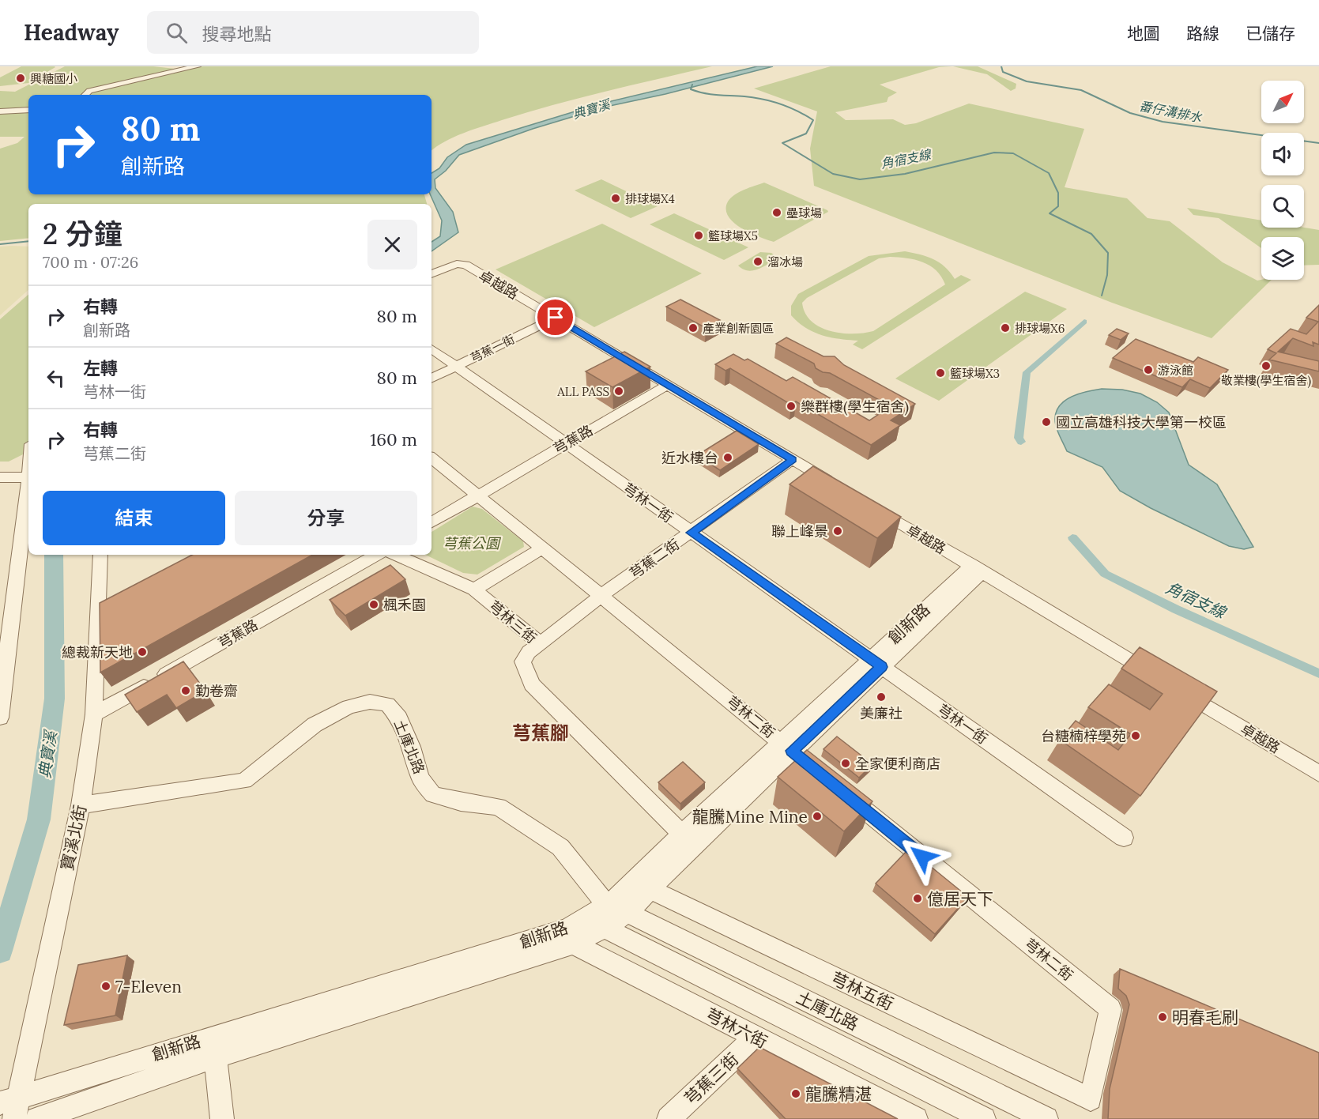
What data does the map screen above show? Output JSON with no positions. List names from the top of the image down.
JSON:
{
  "streets": {
    "street": [
      "卓越路",
      "芎蕉一街",
      "芎蕉路",
      "芎林一街",
      "芎蕉二街",
      "芎林三街",
      "創新路",
      "芎林二街",
      "土庫北路",
      "寶溪北街",
      "芎林五街",
      "芎林六街",
      "芎蕉三街"
    ]
  },
  "crossings": [
    ["卓越路", "芎蕉一街"],
    ["卓越路", "芎蕉路"],
    ["卓越路", "芎蕉二街"],
    ["卓越路", "創新路"],
    ["芎蕉一街", "芎林一街"],
    ["芎蕉路", "芎林一街"],
    ["芎蕉路", "芎林二街"],
    ["芎蕉路", "寶溪北街"],
    ["芎林一街", "芎蕉二街"],
    ["芎林一街", "創新路"],
    ["芎蕉二街", "芎林三街"],
    ["芎蕉二街", "芎林二街"],
    ["芎林三街", "創新路"],
    ["創新路", "芎林二街"],
    ["創新路", "土庫北路"],
    ["創新路", "寶溪北街"],
    ["創新路", "芎林五街"],
    ["創新路", "芎林六街"],
    ["芎林二街", "芎林五街"],
    ["土庫北路", "寶溪北街"],
    ["芎林六街", "芎蕉三街"]
  ],
  "districts": ["芎蕉腳"],
  "water": ["典寶溪", "番仔溝排水", "角宿支線"],
  "parks": ["芎蕉公園"],
  "places": [
    "興糖國小",
    "排球場X4",
    "壘球場",
    "籃球場X5",
    "溜冰場",
    "產業創新園區",
    "排球場X6",
    "敬業樓(學生宿舍)",
    "游泳館",
    "籃球場X3",
    "ALL PASS",
    "樂群樓(學生宿舍)",
    "國立高雄科技大學第一校區",
    "近水樓台",
    "聯上峰景",
    "楓禾園",
    "總裁新天地",
    "勤卷齋",
    "美廉社",
    "台糖楠梓學苑",
    "全家便利商店",
    "龍騰Mine Mine",
    "億居天下",
    "7-Eleven",
    "明春毛刷",
    "龍騰精湛"
  ],
  "north": "top right",
  "page": {
    "header": "Headway",
    "search": "搜尋地點",
    "nav": ["地圖", "路線", "已儲存"],
    "turn": ["80 m", "創新路"],
    "heading": ["2 分鐘", "700 m · 07:26"],
    "list": [
      {
        "name": "右轉",
        "note": "創新路",
        "value": "80 m"
      },
      {
        "name": "左轉",
        "note": "芎林一街",
        "value": "80 m"
      },
      {
        "name": "右轉",
        "note": "芎蕉二街",
        "value": "160 m"
      }
    ],
    "buttons": ["結束", "分享"]
  }
}
